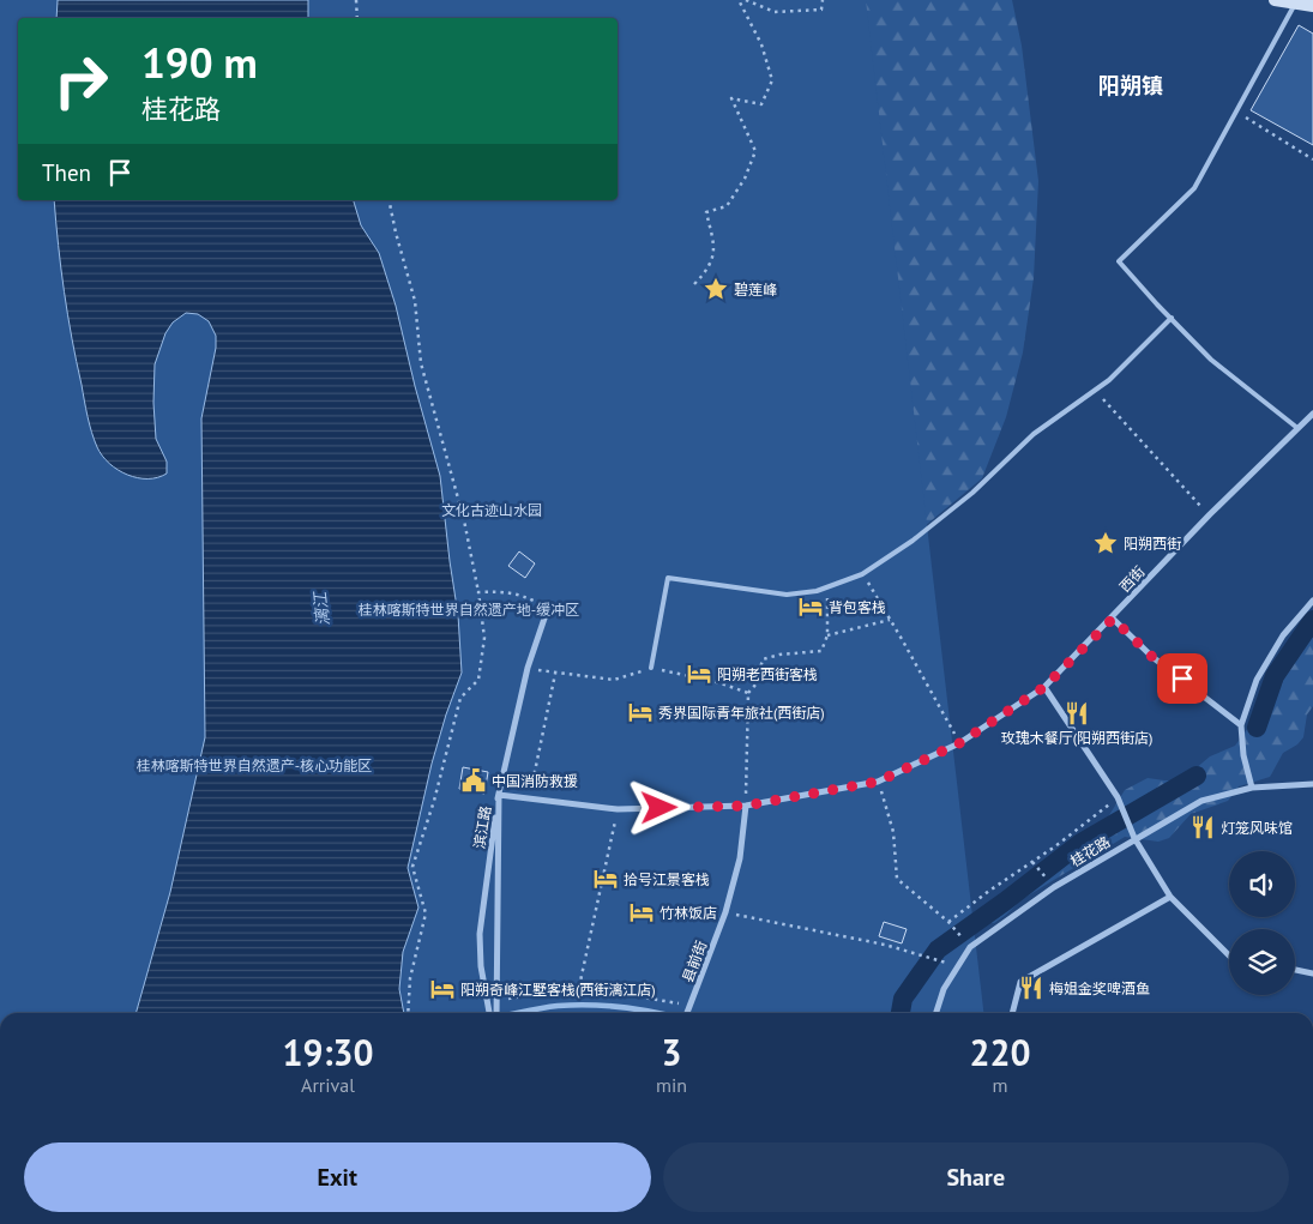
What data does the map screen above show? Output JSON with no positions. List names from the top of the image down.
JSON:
{
  "streets": {
    "street": [
      "西街",
      "滨江路",
      "桂花路",
      "县前街"
    ]
  },
  "crossings": [
    ["西街", "滨江路"],
    ["西街", "县前街"]
  ],
  "districts": ["阳朔镇"],
  "water": ["漓江"],
  "parks": ["文化古迹山水园", "桂林喀斯特世界自然遗产地-缓冲区", "桂林喀斯特世界自然遗产-核心功能区"],
  "places": {
    "place": ["碧莲峰", "阳朔西街"],
    "hotel": [
      "背包客栈",
      "阳朔老西街客栈",
      "秀界国际青年旅社(西街店)",
      "拾号江景客栈",
      "竹林饭店",
      "阳朔奇峰江墅客栈(西街漓江店)"
    ],
    "restaurant": ["玫瑰木餐厅(阳朔西街店)", "灯笼风味馆", "梅姐金奖啤酒鱼"],
    "public building": ["中国消防救援"]
  },
  "page": {
    "turn": ["190 m", "桂花路"],
    "then": "Then",
    "eta": [
      "19:30",
      "Arrival",
      "3",
      "min",
      "220",
      "m"
    ],
    "buttons": ["Exit", "Share"]
  }
}
